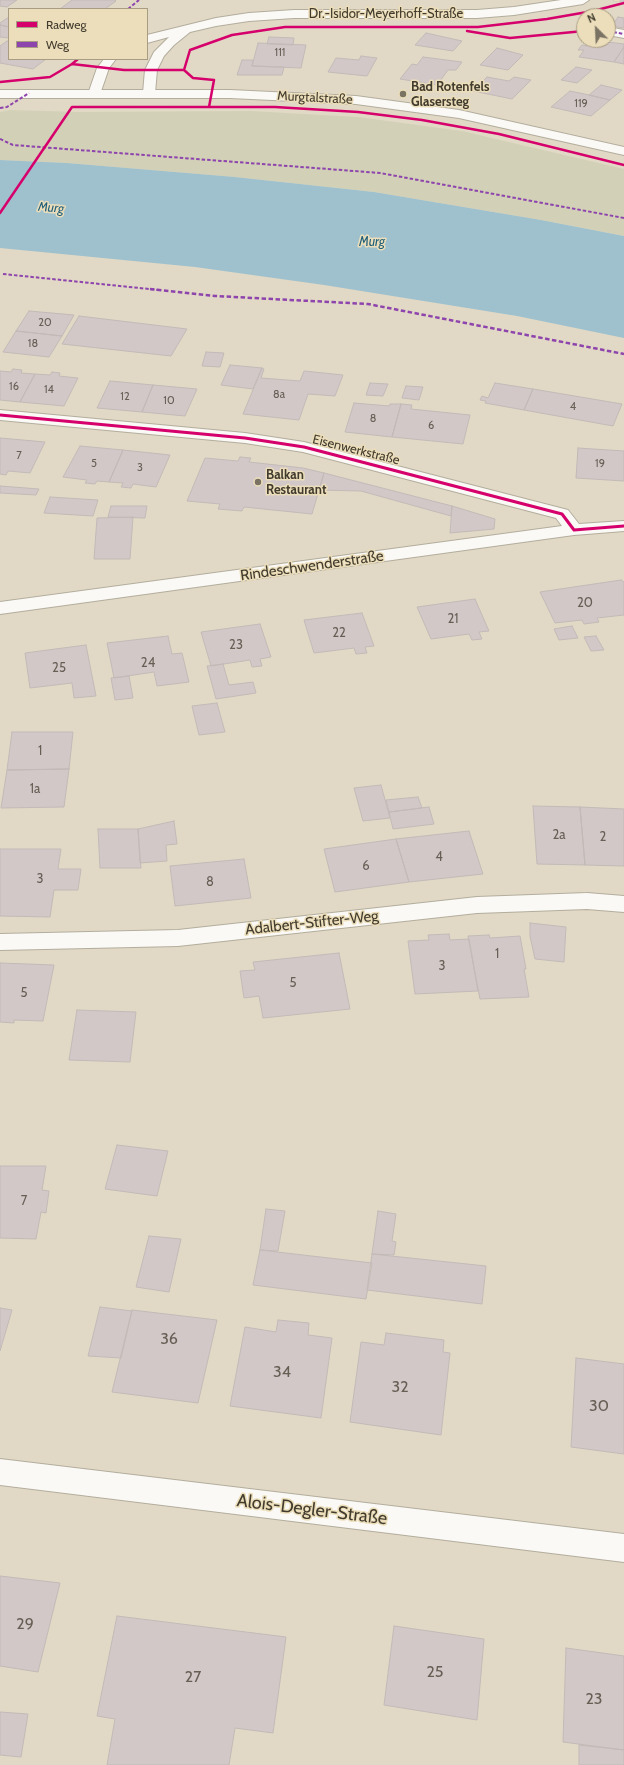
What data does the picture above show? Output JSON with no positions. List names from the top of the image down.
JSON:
{
  "streets": {
    "street": [
      "Dr.-Isidor-Meyerhoff-Straße",
      "Murgtalstraße",
      "Eisenwerkstraße",
      "Rindeschwenderstraße",
      "Adalbert-Stifter-Weg",
      "Alois-Degler-Straße"
    ]
  },
  "crossings": [
    ["Dr.-Isidor-Meyerhoff-Straße", "Murgtalstraße"],
    ["Eisenwerkstraße", "Rindeschwenderstraße"]
  ],
  "water": ["Murg"],
  "places": ["Bad Rotenfels Glasersteg", "Balkan Restaurant"],
  "house_numbers": [
    "111",
    "119",
    "20",
    "18",
    "16",
    "14",
    "8a",
    "12",
    "10",
    "4",
    "8",
    "6",
    "7",
    "5",
    "19",
    "3",
    "20",
    "21",
    "22",
    "23",
    "24",
    "25",
    "1",
    "1a",
    "2a",
    "2",
    "4",
    "6",
    "3",
    "8",
    "1",
    "3",
    "5",
    "5",
    "7",
    "36",
    "34",
    "32",
    "30",
    "29",
    "25",
    "27",
    "23"
  ],
  "legend": ["Radweg", "Weg"],
  "north": "top left"
}
